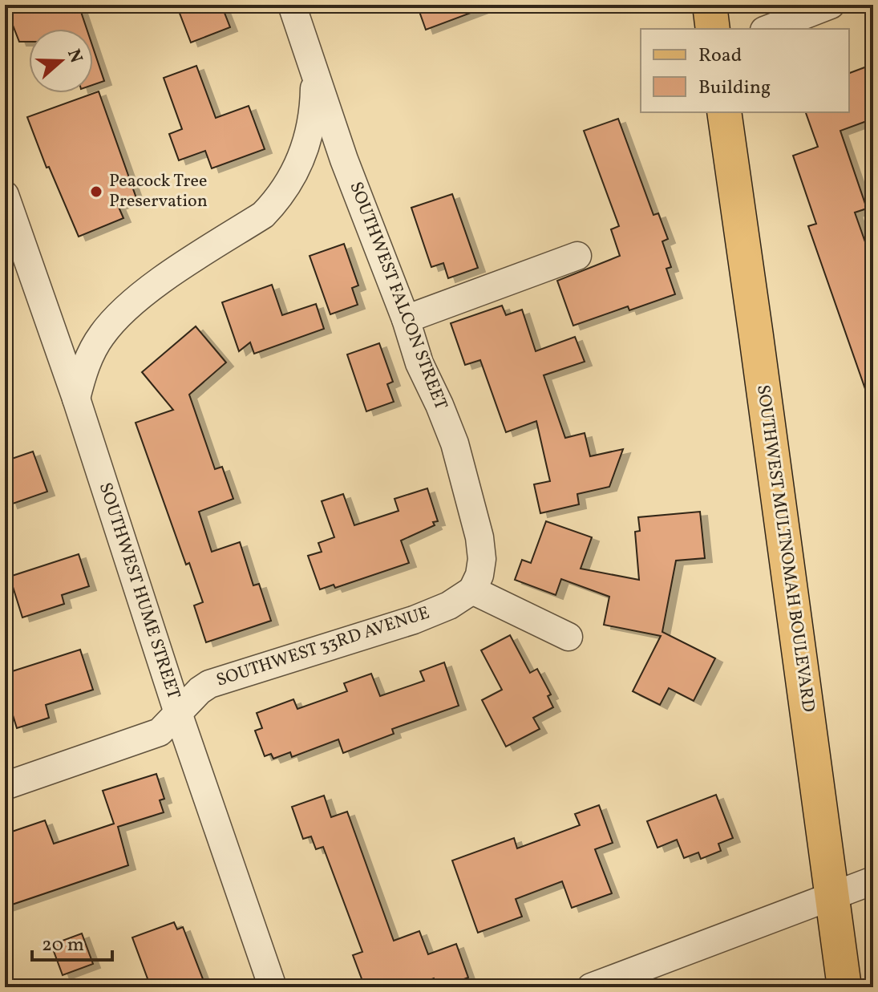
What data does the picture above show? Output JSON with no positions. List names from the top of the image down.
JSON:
{
  "streets": {
    "main road": ["SOUTHWEST MULTNOMAH BOULEVARD"],
    "street": ["SOUTHWEST FALCON STREET", "SOUTHWEST HUME STREET", "SOUTHWEST 33RD AVENUE"]
  },
  "crossings": [
    ["SOUTHWEST FALCON STREET", "SOUTHWEST 33RD AVENUE"],
    ["SOUTHWEST HUME STREET", "SOUTHWEST 33RD AVENUE"]
  ],
  "places": ["Peacock Tree Preservation"],
  "legend": ["Road", "Building"],
  "scale_bar": "20 m",
  "north": "right"
}
